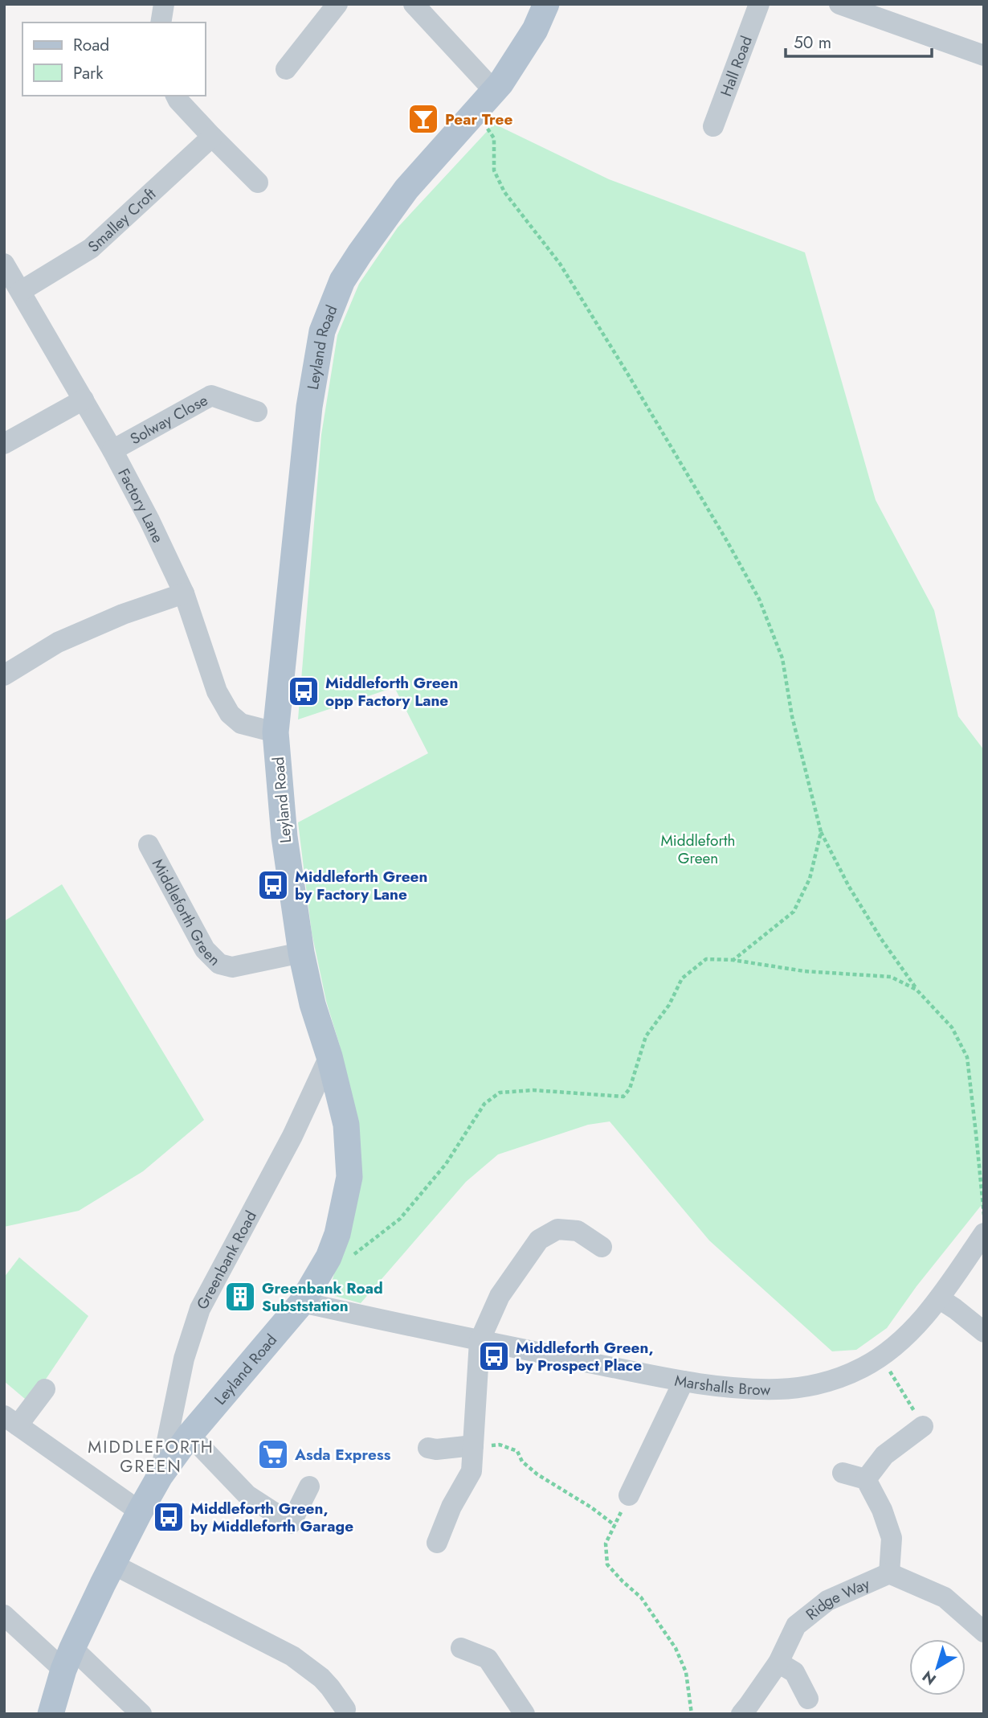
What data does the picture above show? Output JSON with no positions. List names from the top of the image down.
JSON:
{
  "streets": {
    "main road": ["Leyland Road"],
    "street": [
      "Hall Road",
      "Smalley Croft",
      "Solway Close",
      "Factory Lane",
      "Middleforth Green",
      "Greenbank Road",
      "Marshalls Brow",
      "Ridge Way"
    ]
  },
  "crossings": [
    ["Smalley Croft", "Factory Lane"],
    ["Leyland Road", "Factory Lane"],
    ["Leyland Road", "Middleforth Green"],
    ["Leyland Road", "Greenbank Road"],
    ["Leyland Road", "Marshalls Brow"],
    ["Solway Close", "Factory Lane"]
  ],
  "districts": ["MIDDLEFORTH GREEN"],
  "parks": ["Middleforth Green"],
  "places": {
    "bar": ["Pear Tree"],
    "bus stop": [
      "Middleforth Green opp Factory Lane",
      "Middleforth Green by Factory Lane",
      "Middleforth Green, by Prospect Place",
      "Middleforth Green, by Middleforth Garage"
    ],
    "building": ["Greenbank Road Subststation"],
    "supermarket": ["Asda Express"]
  },
  "legend": ["Road", "Park"],
  "scale_bar": "50 m",
  "north": "bottom left"
}
